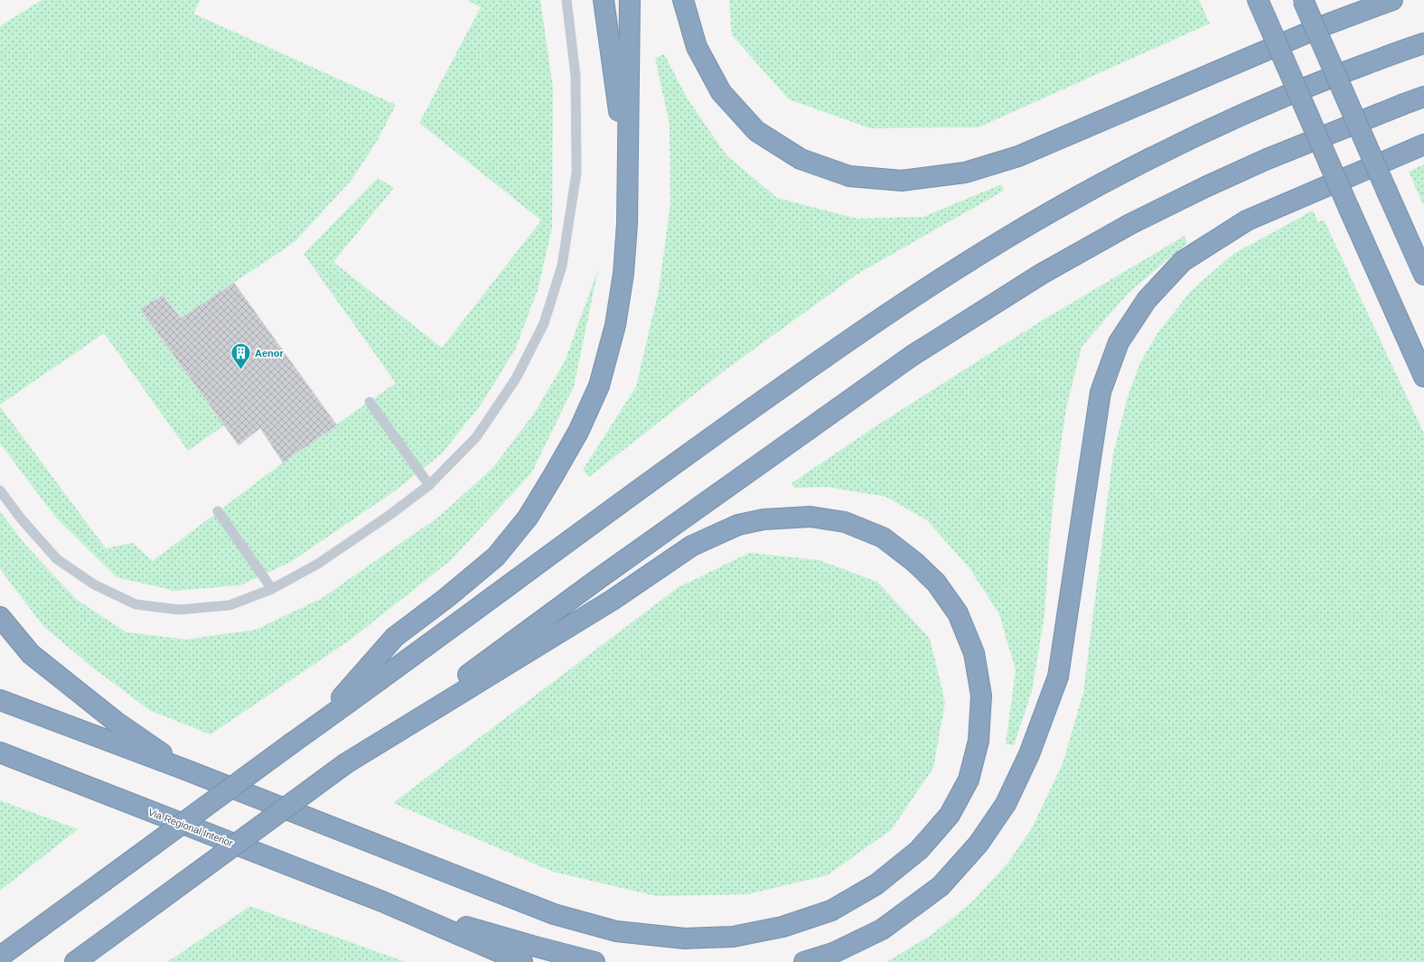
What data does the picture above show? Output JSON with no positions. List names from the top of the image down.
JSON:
{
  "streets": {
    "highway": ["Via Regional Interior"]
  },
  "places": {
    "building": ["Aenor"]
  }
}
